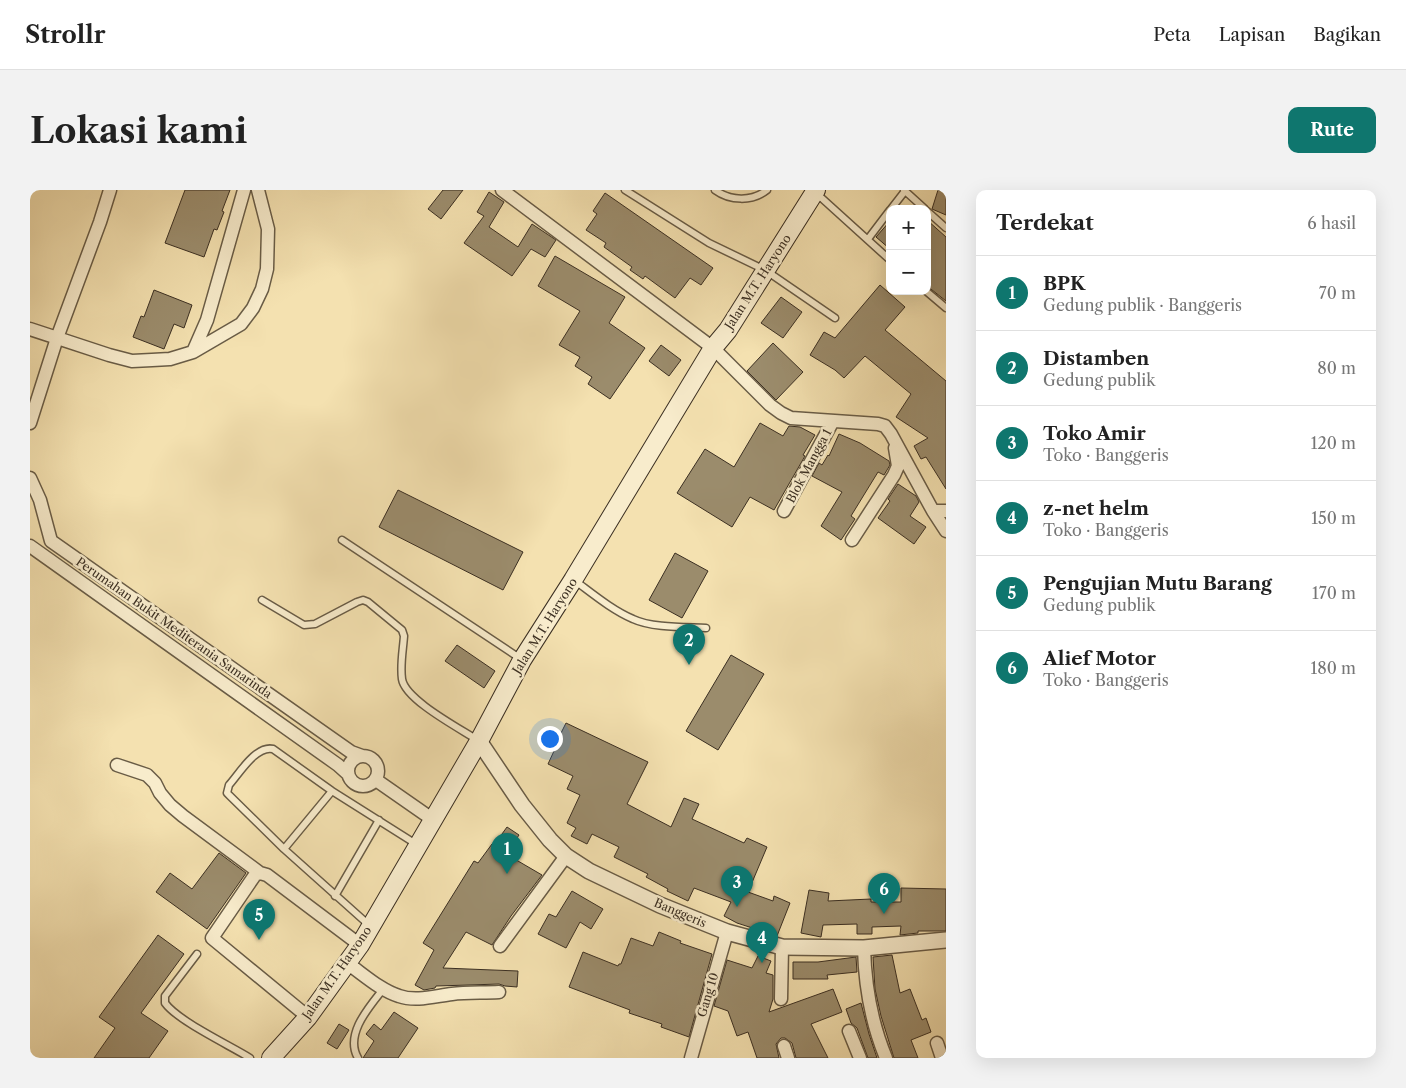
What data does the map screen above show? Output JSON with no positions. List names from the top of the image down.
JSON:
{
  "streets": {
    "main road": ["Jalan M.T. Haryono"],
    "street": [
      "Blok Mangga 1",
      "Perumahan Bukit Mediterania Samarinda",
      "Banggeris",
      "Gang 10"
    ]
  },
  "crossings": [
    ["Jalan M.T. Haryono", "Banggeris"],
    ["Banggeris", "Gang 10"]
  ],
  "page": {
    "header": "Strollr",
    "nav": ["Peta", "Lapisan", "Bagikan"],
    "buttons": "Rute",
    "title": "Lokasi kami",
    "heading": ["Terdekat", "6 hasil"],
    "map_buttons": ["+", "−"],
    "list": [
      {
        "mark": "1",
        "name": "BPK",
        "note": "Gedung publik · Banggeris",
        "value": "70 m"
      },
      {
        "mark": "2",
        "name": "Distamben",
        "note": "Gedung publik",
        "value": "80 m"
      },
      {
        "mark": "3",
        "name": "Toko Amir",
        "note": "Toko · Banggeris",
        "value": "120 m"
      },
      {
        "mark": "4",
        "name": "z-net helm",
        "note": "Toko · Banggeris",
        "value": "150 m"
      },
      {
        "mark": "5",
        "name": "Pengujian Mutu Barang",
        "note": "Gedung publik",
        "value": "170 m"
      },
      {
        "mark": "6",
        "name": "Alief Motor",
        "note": "Toko · Banggeris",
        "value": "180 m"
      }
    ],
    "pins": [
      "2",
      "1",
      "3",
      "6",
      "5",
      "4"
    ]
  }
}
